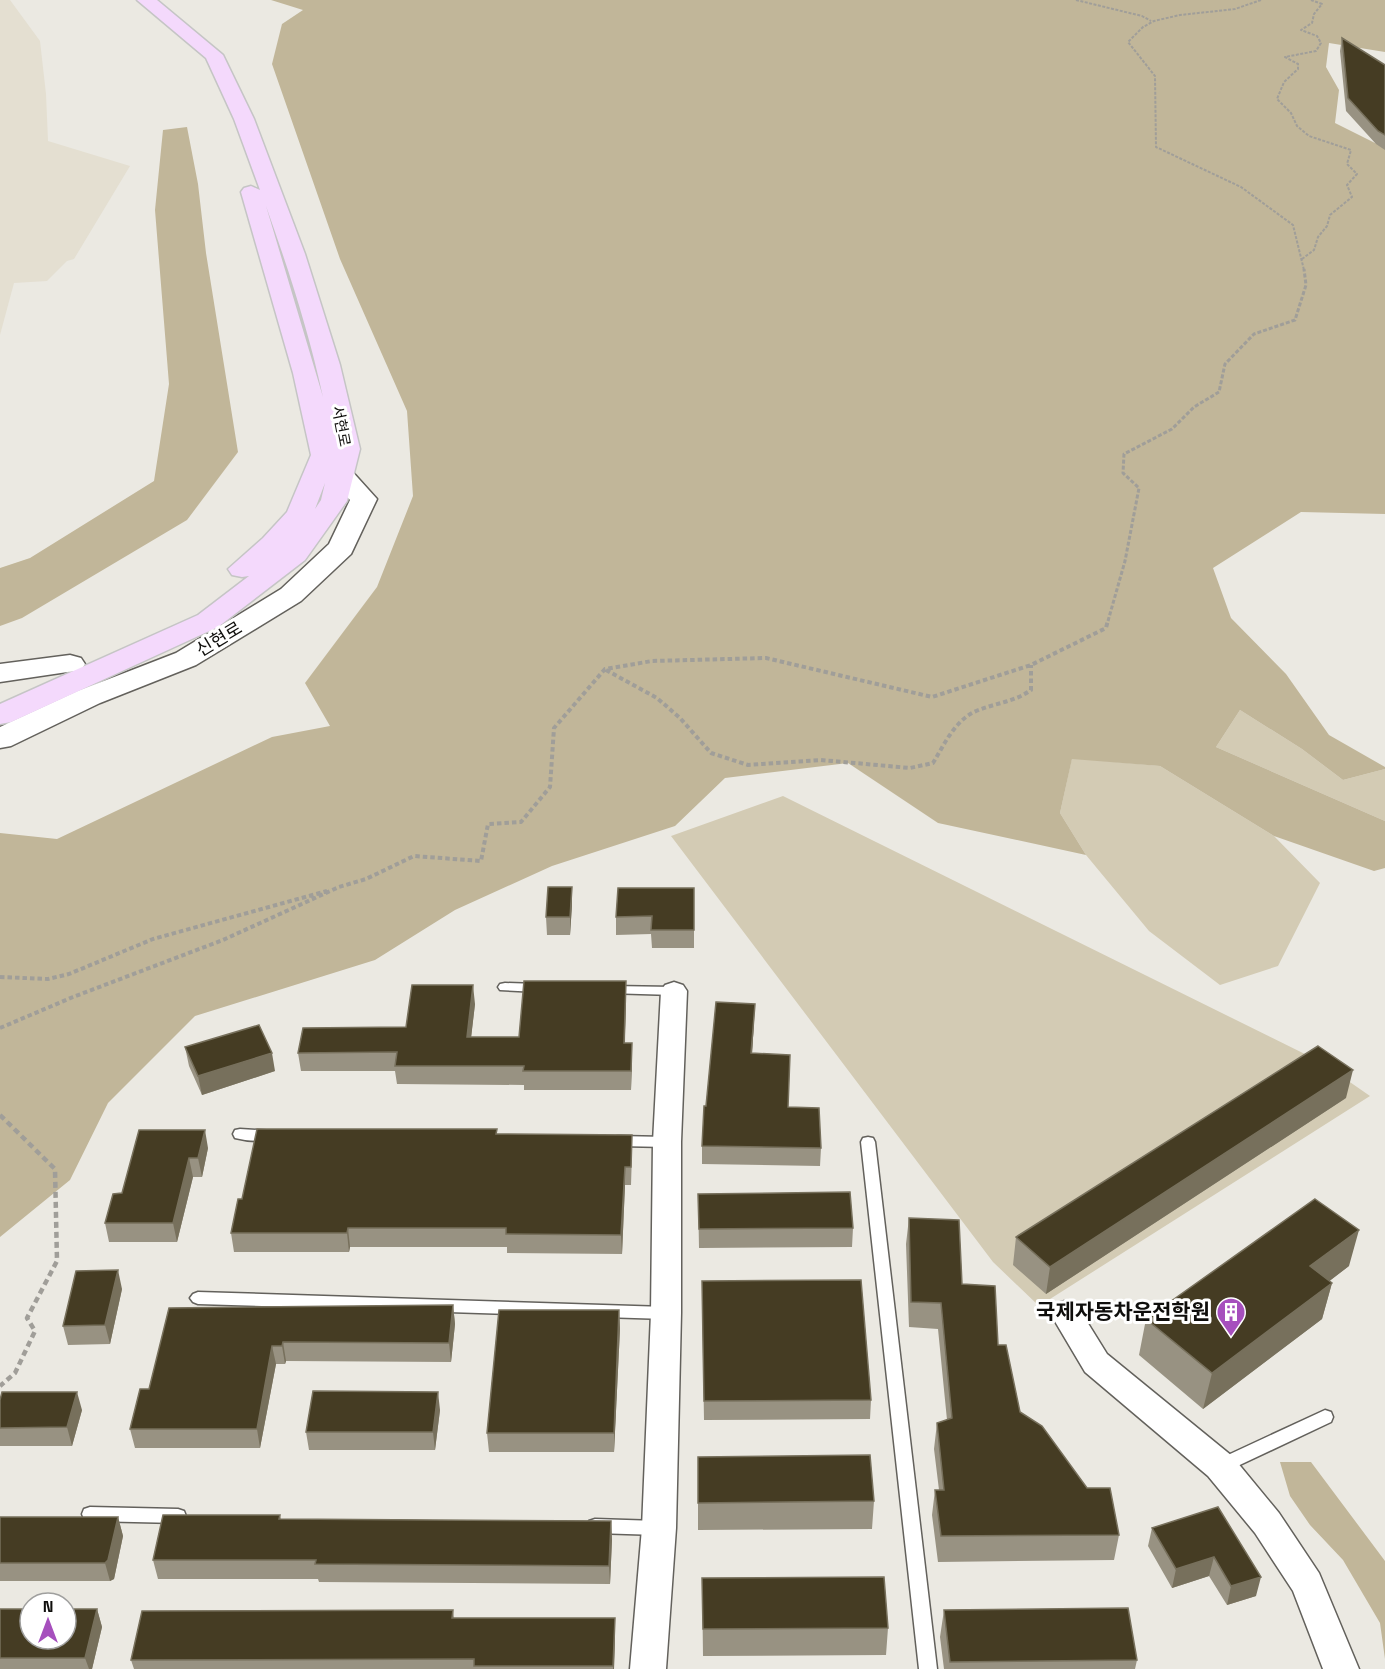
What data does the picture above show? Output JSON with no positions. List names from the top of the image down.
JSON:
{
  "streets": {
    "main road": ["서현로", "신현로"]
  },
  "crossings": [
    ["서현로", "신현로"]
  ],
  "places": {
    "building": ["국제자동차운전학원"]
  },
  "north": "top"
}
